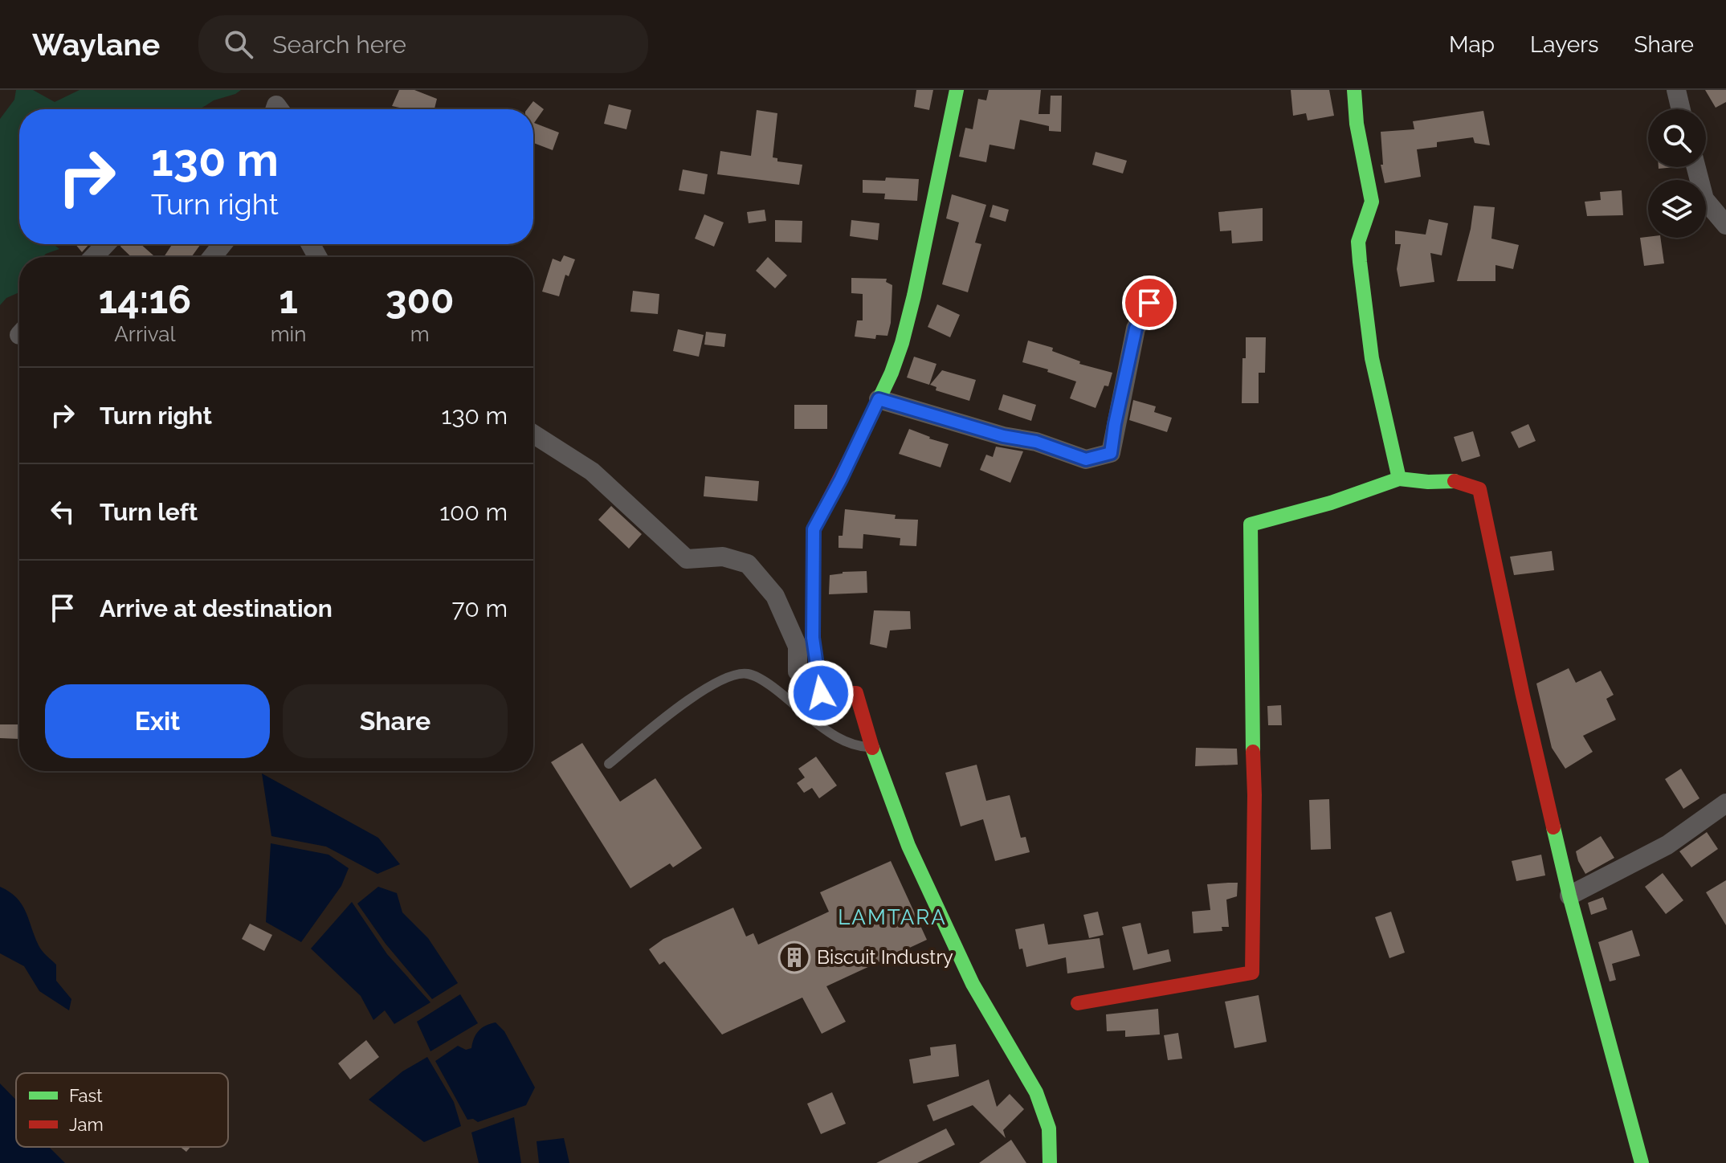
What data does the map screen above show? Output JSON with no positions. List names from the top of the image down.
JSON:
{
  "districts": ["LAMTARA"],
  "places": {
    "building": ["Biscuit Industry"]
  },
  "legend": ["Fast", "Jam"],
  "page": {
    "header": "Waylane",
    "search": "Search here",
    "nav": ["Map", "Layers", "Share"],
    "turn": ["130 m", "Turn right"],
    "eta": [
      "14:16",
      "Arrival",
      "1",
      "min",
      "300",
      "m"
    ],
    "list": [
      {
        "name": "Turn right",
        "value": "130 m"
      },
      {
        "name": "Turn left",
        "value": "100 m"
      },
      {
        "name": "Arrive at destination",
        "value": "70 m"
      }
    ],
    "buttons": ["Exit", "Share"]
  }
}
